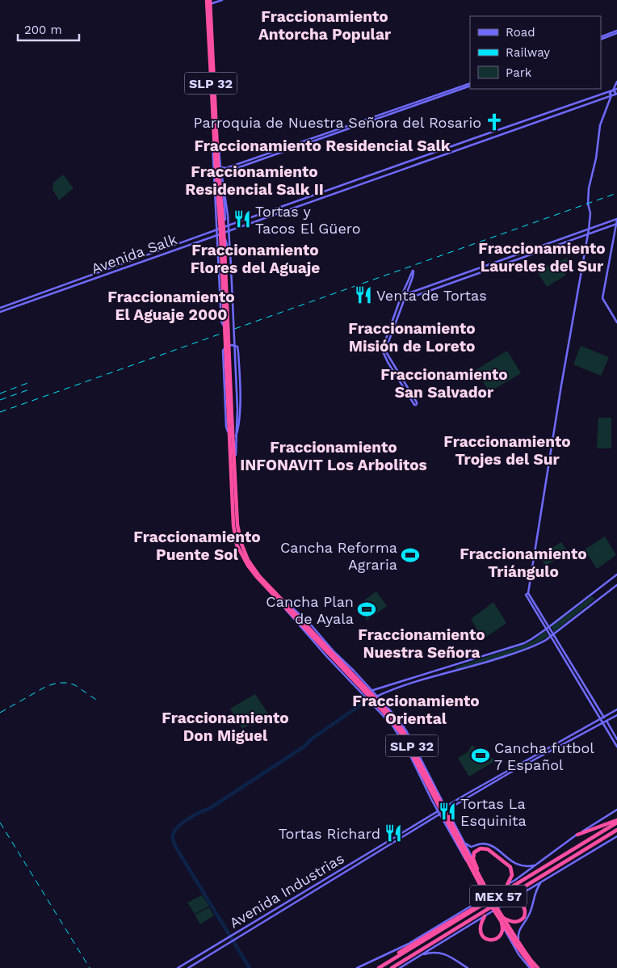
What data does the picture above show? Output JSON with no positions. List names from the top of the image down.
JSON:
{
  "streets": {
    "highway": ["SLP 32", "MEX 57"],
    "main road": ["Avenida Salk", "Avenida Industrias"]
  },
  "crossings": [
    ["SLP 32", "Avenida Industrias"]
  ],
  "districts": [
    "Fraccionamiento Antorcha Popular",
    "Fraccionamiento Residencial Salk",
    "Fraccionamiento Residencial Salk II",
    "Fraccionamiento Laureles del Sur",
    "Fraccionamiento Flores del Aguaje",
    "Fraccionamiento El Aguaje 2000",
    "Fraccionamiento Misión de Loreto",
    "Fraccionamiento San Salvador",
    "Fraccionamiento Trojes del Sur",
    "Fraccionamiento INFONAVIT Los Arbolitos",
    "Fraccionamiento Puente Sol",
    "Fraccionamiento Triángulo",
    "Fraccionamiento Nuestra Señora",
    "Fraccionamiento Oriental",
    "Fraccionamiento Don Miguel"
  ],
  "places": {
    "church": ["Parroquia de Nuestra Señora del Rosario"],
    "restaurant": [
      "Tortas y Tacos El Güero",
      "Venta de Tortas",
      "Tortas La Esquinita",
      "Tortas Richard"
    ],
    "sports": ["Cancha Reforma Agraria", "Cancha Plan de Ayala", "Cancha futbol 7 Español"]
  },
  "legend": ["Road", "Railway", "Park"],
  "scale_bar": "200 m"
}
